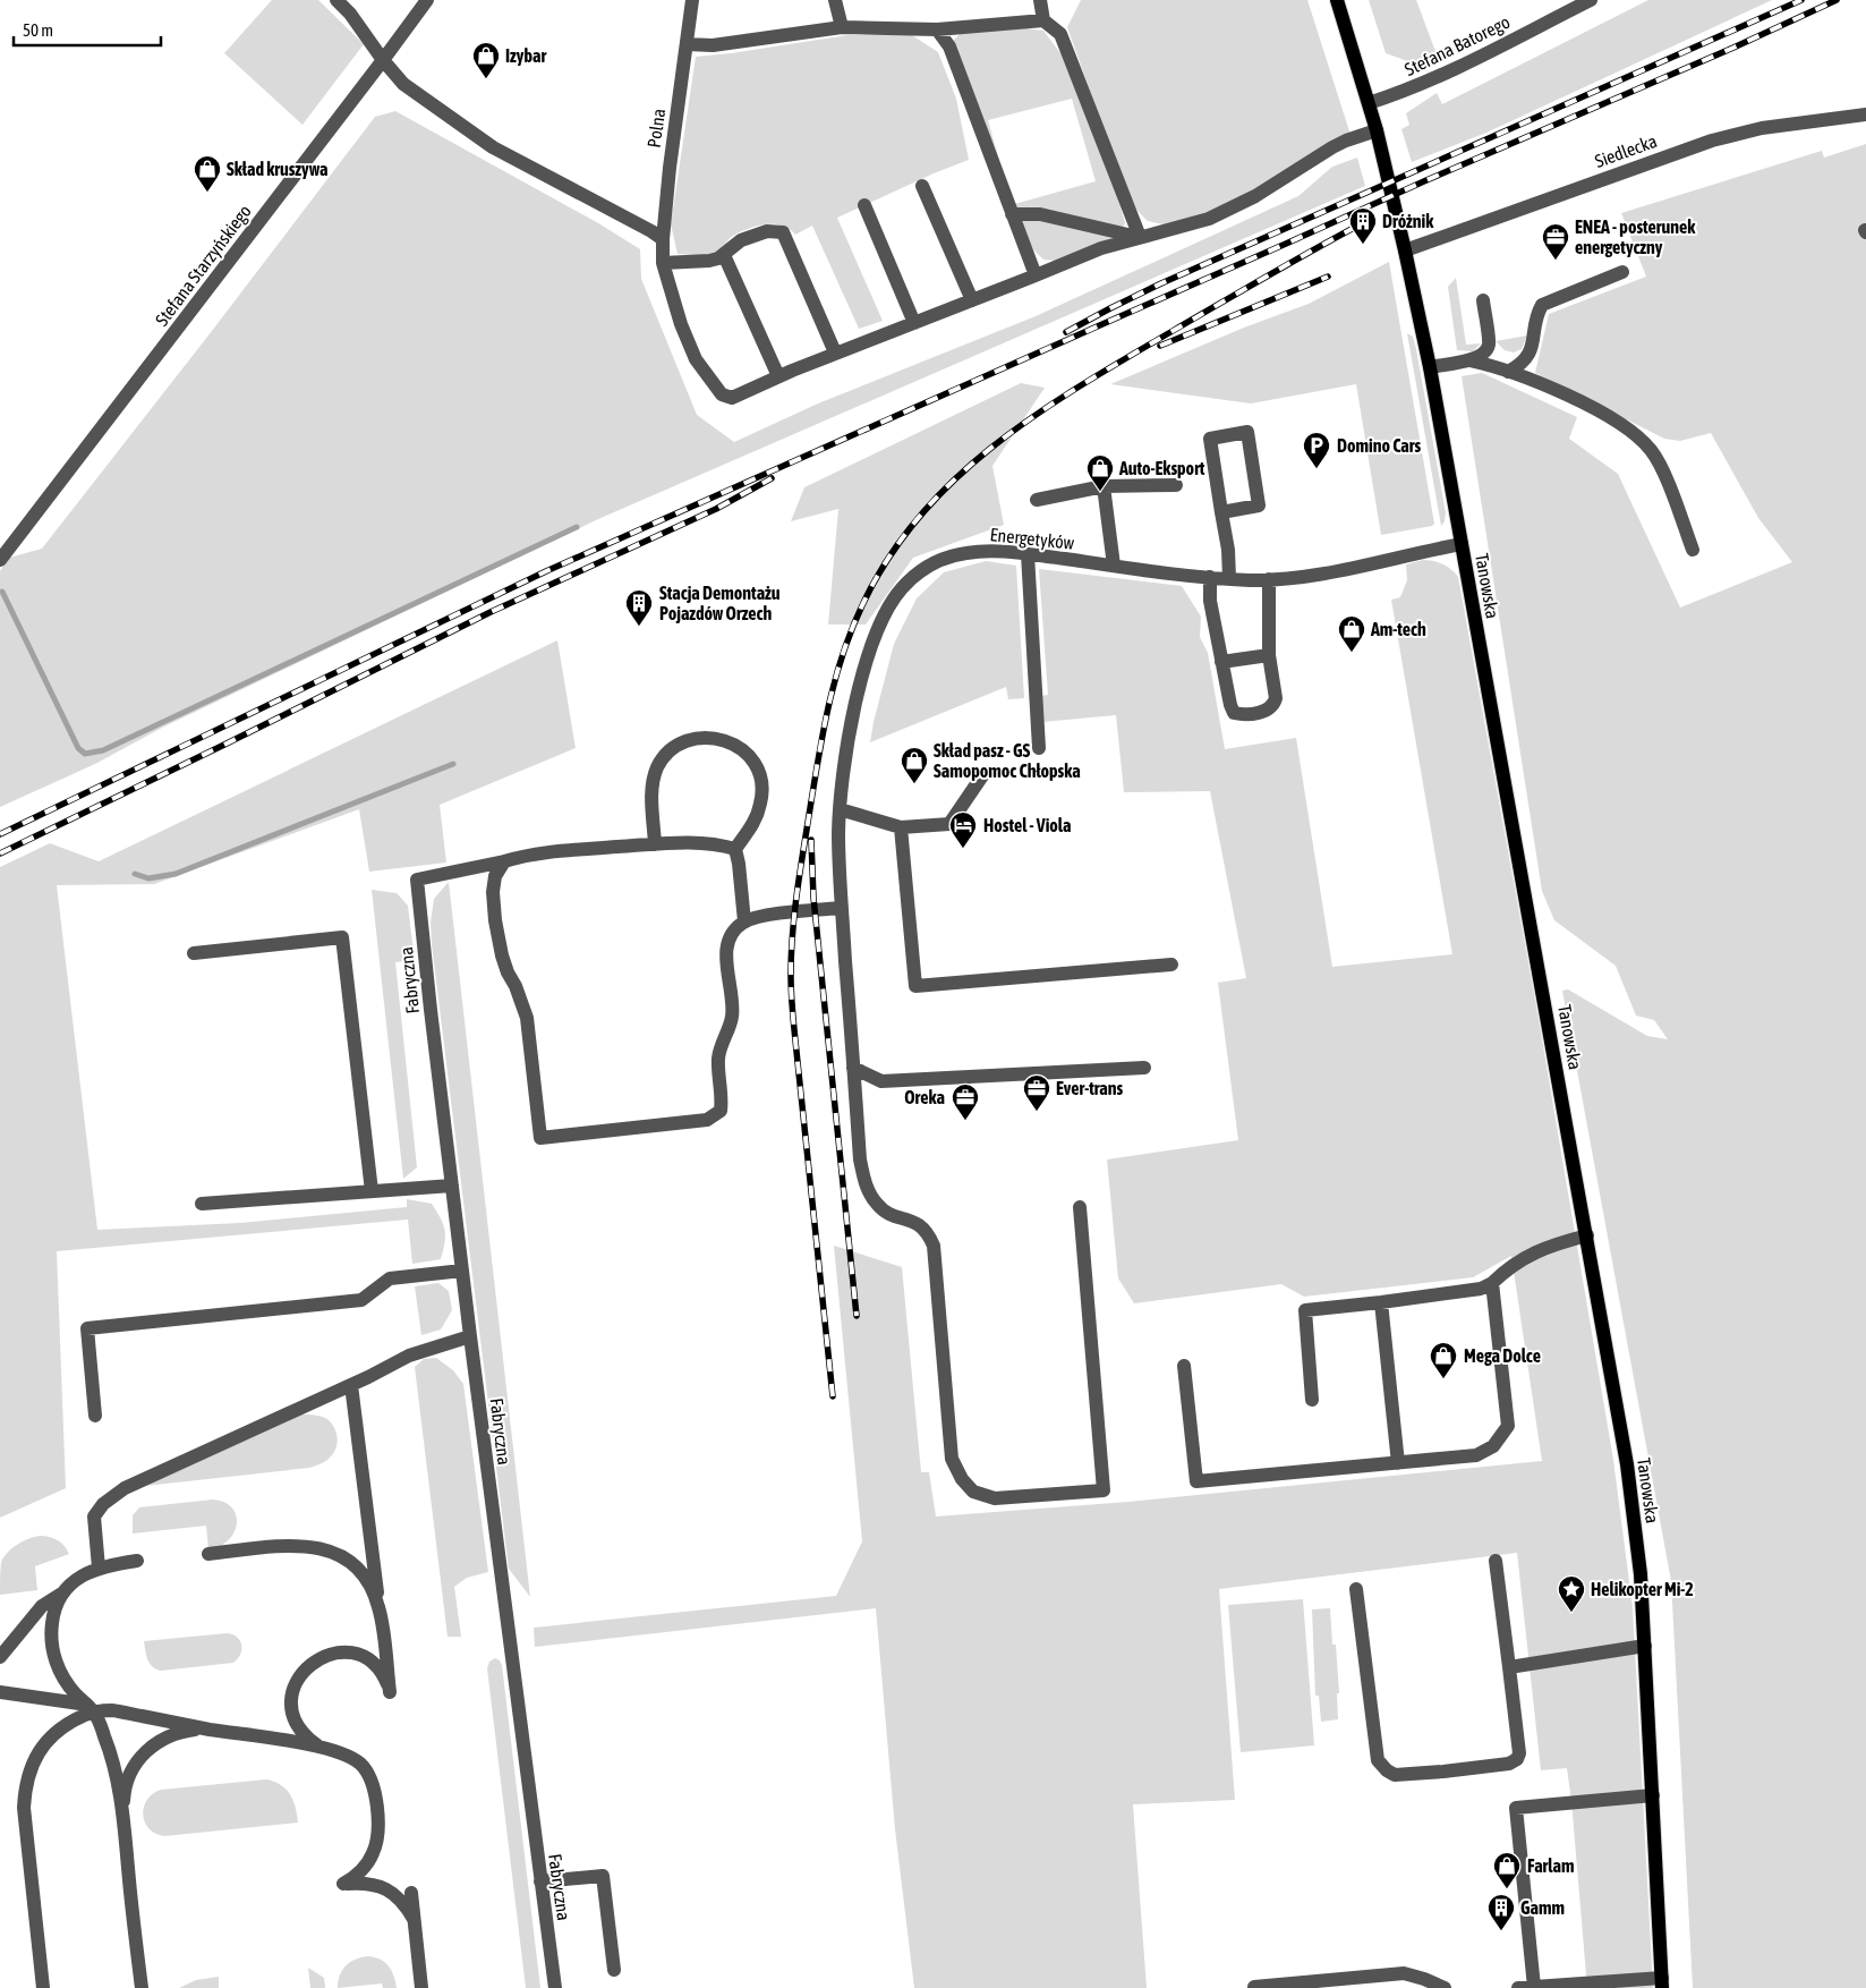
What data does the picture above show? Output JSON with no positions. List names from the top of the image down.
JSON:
{
  "streets": {
    "main road": ["Tanowska"],
    "street": [
      "Stefana Batorego",
      "Polna",
      "Siedlecka",
      "Stefana Starzyńskiego",
      "Energetyków",
      "Fabryczna"
    ]
  },
  "crossings": [
    ["Stefana Batorego", "Tanowska"],
    ["Polna", "Tanowska"],
    ["Siedlecka", "Tanowska"],
    ["Energetyków", "Tanowska"]
  ],
  "places": {
    "shop": [
      "Izybar",
      "Skład kruszywa",
      "Auto-Eksport",
      "Am-tech",
      "Skład pasz - GS Samopomoc Chłopska",
      "Mega Dolce",
      "Farlam"
    ],
    "building": ["Dróżnik", "Stacja Demontażu Pojazdów Orzech", "Gamm"],
    "office": ["ENEA - posterunek energetyczny", "Ever-trans", "Oreka"],
    "parking": ["Domino Cars"],
    "hotel": ["Hostel - Viola"],
    "place": ["Helikopter Mi-2"]
  },
  "scale_bar": "50 m"
}
